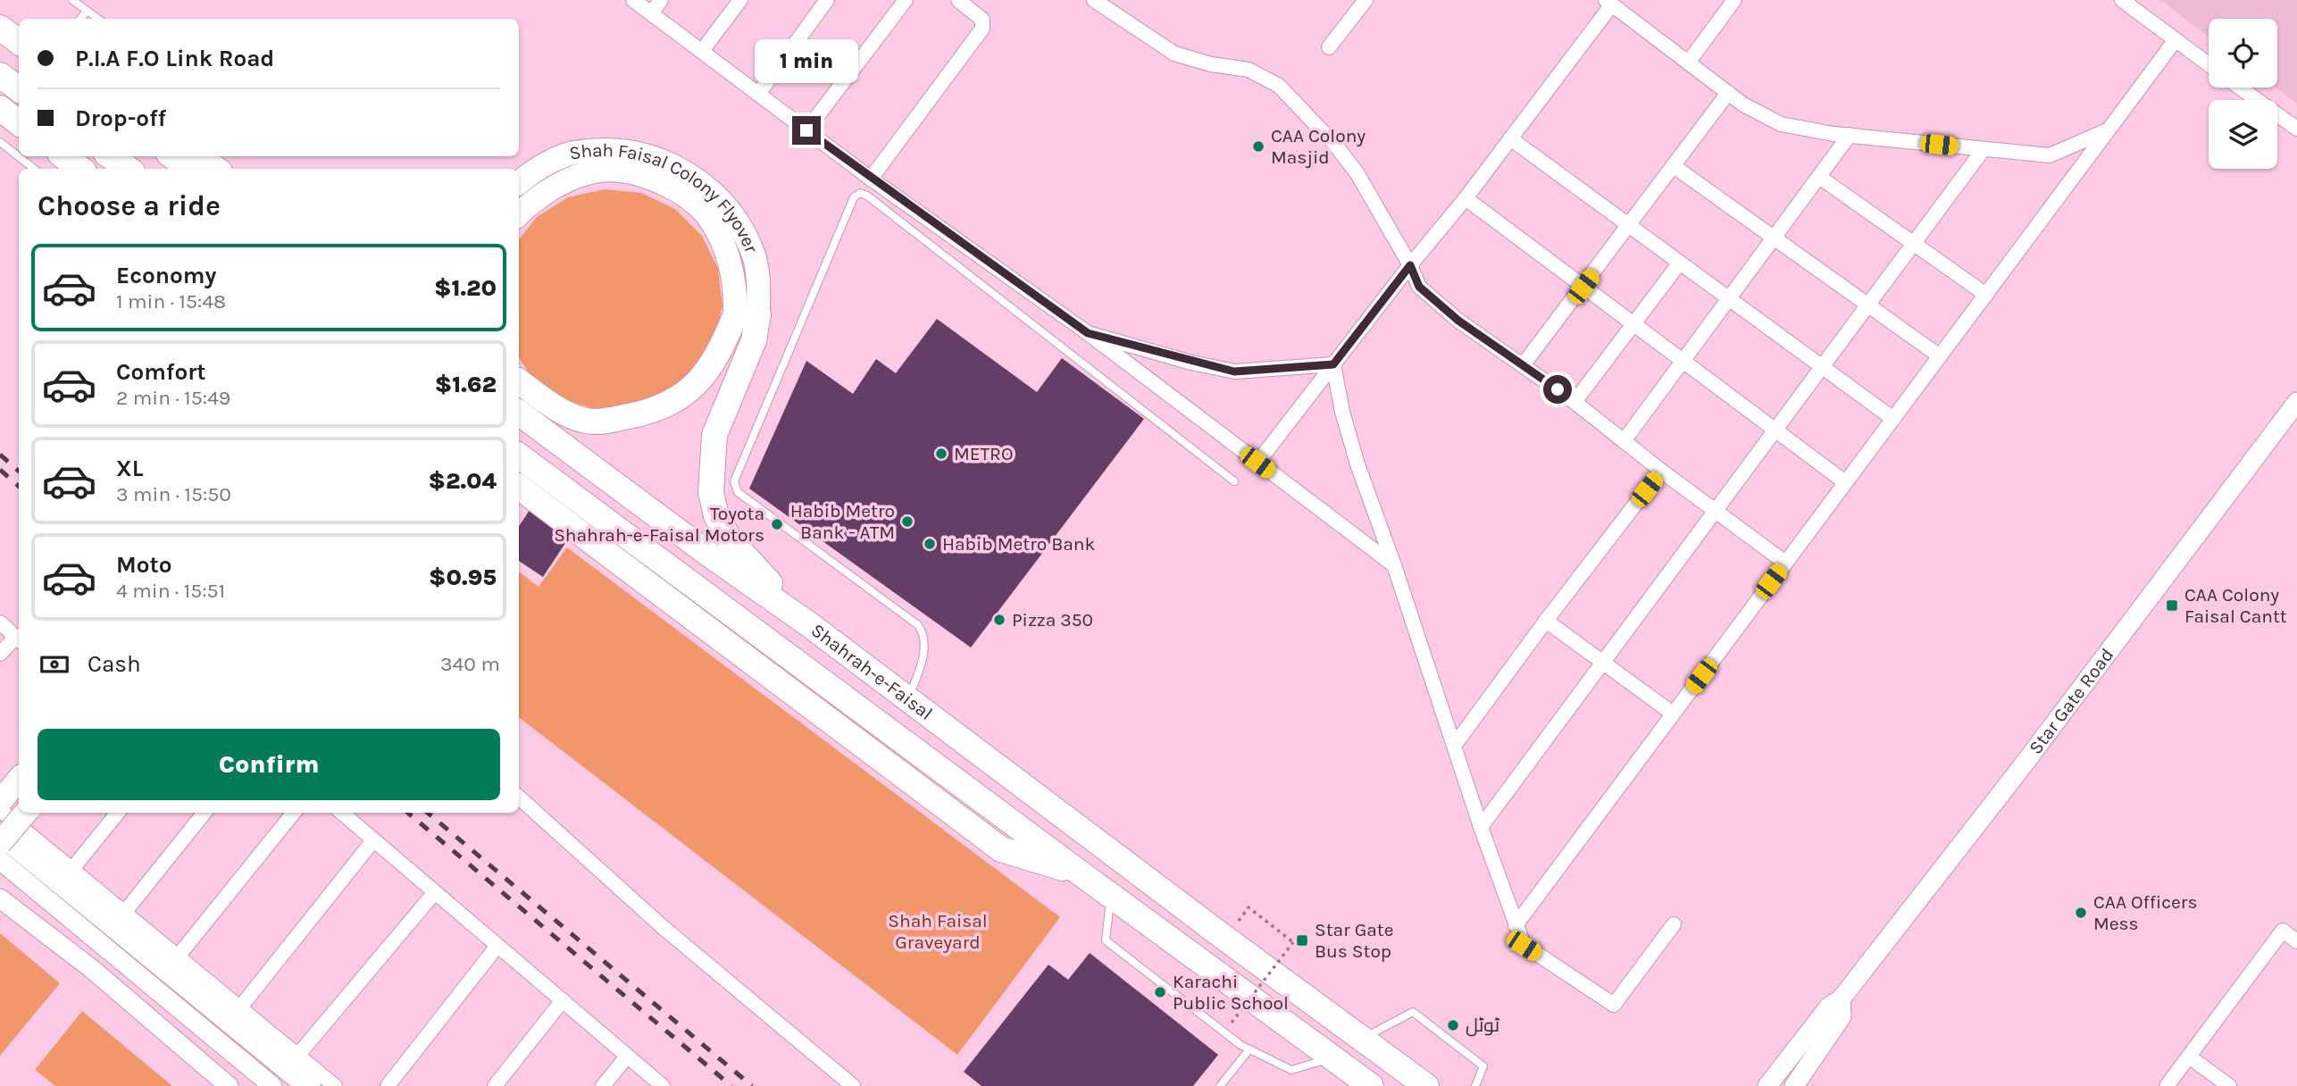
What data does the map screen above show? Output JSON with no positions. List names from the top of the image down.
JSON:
{
  "streets": {
    "highway": ["Shahrah-e-Faisal"],
    "main road": ["Shah Faisal Colony Flyover"],
    "street": ["Star Gate Road"]
  },
  "parks": ["Shah Faisal Graveyard"],
  "places": {
    "other": [
      "CAA Colony Masjid",
      "METRO",
      "Habib Metro Bank - ATM",
      "Toyota Shahrah-e-Faisal Motors",
      "Habib Metro Bank",
      "Pizza 350",
      "CAA Officers Mess",
      "Karachi Public School",
      "ٹوٹل"
    ],
    "transit": ["CAA Colony Faisal Cantt", "Star Gate Bus Stop"]
  },
  "page": {
    "banner": ["P.I.A F.O Link Road", "Drop-off"],
    "bubble": "1 min",
    "heading": "Choose a ride",
    "list": [
      {
        "name": "Economy",
        "note": "1 min · 15:48",
        "value": "$1.20"
      },
      {
        "name": "Comfort",
        "note": "2 min · 15:49",
        "value": "$1.62"
      },
      {
        "name": "XL",
        "note": "3 min · 15:50",
        "value": "$2.04"
      },
      {
        "name": "Moto",
        "note": "4 min · 15:51",
        "value": "$0.95"
      }
    ],
    "pay": ["Cash", "340 m"],
    "buttons": "Confirm"
  }
}
